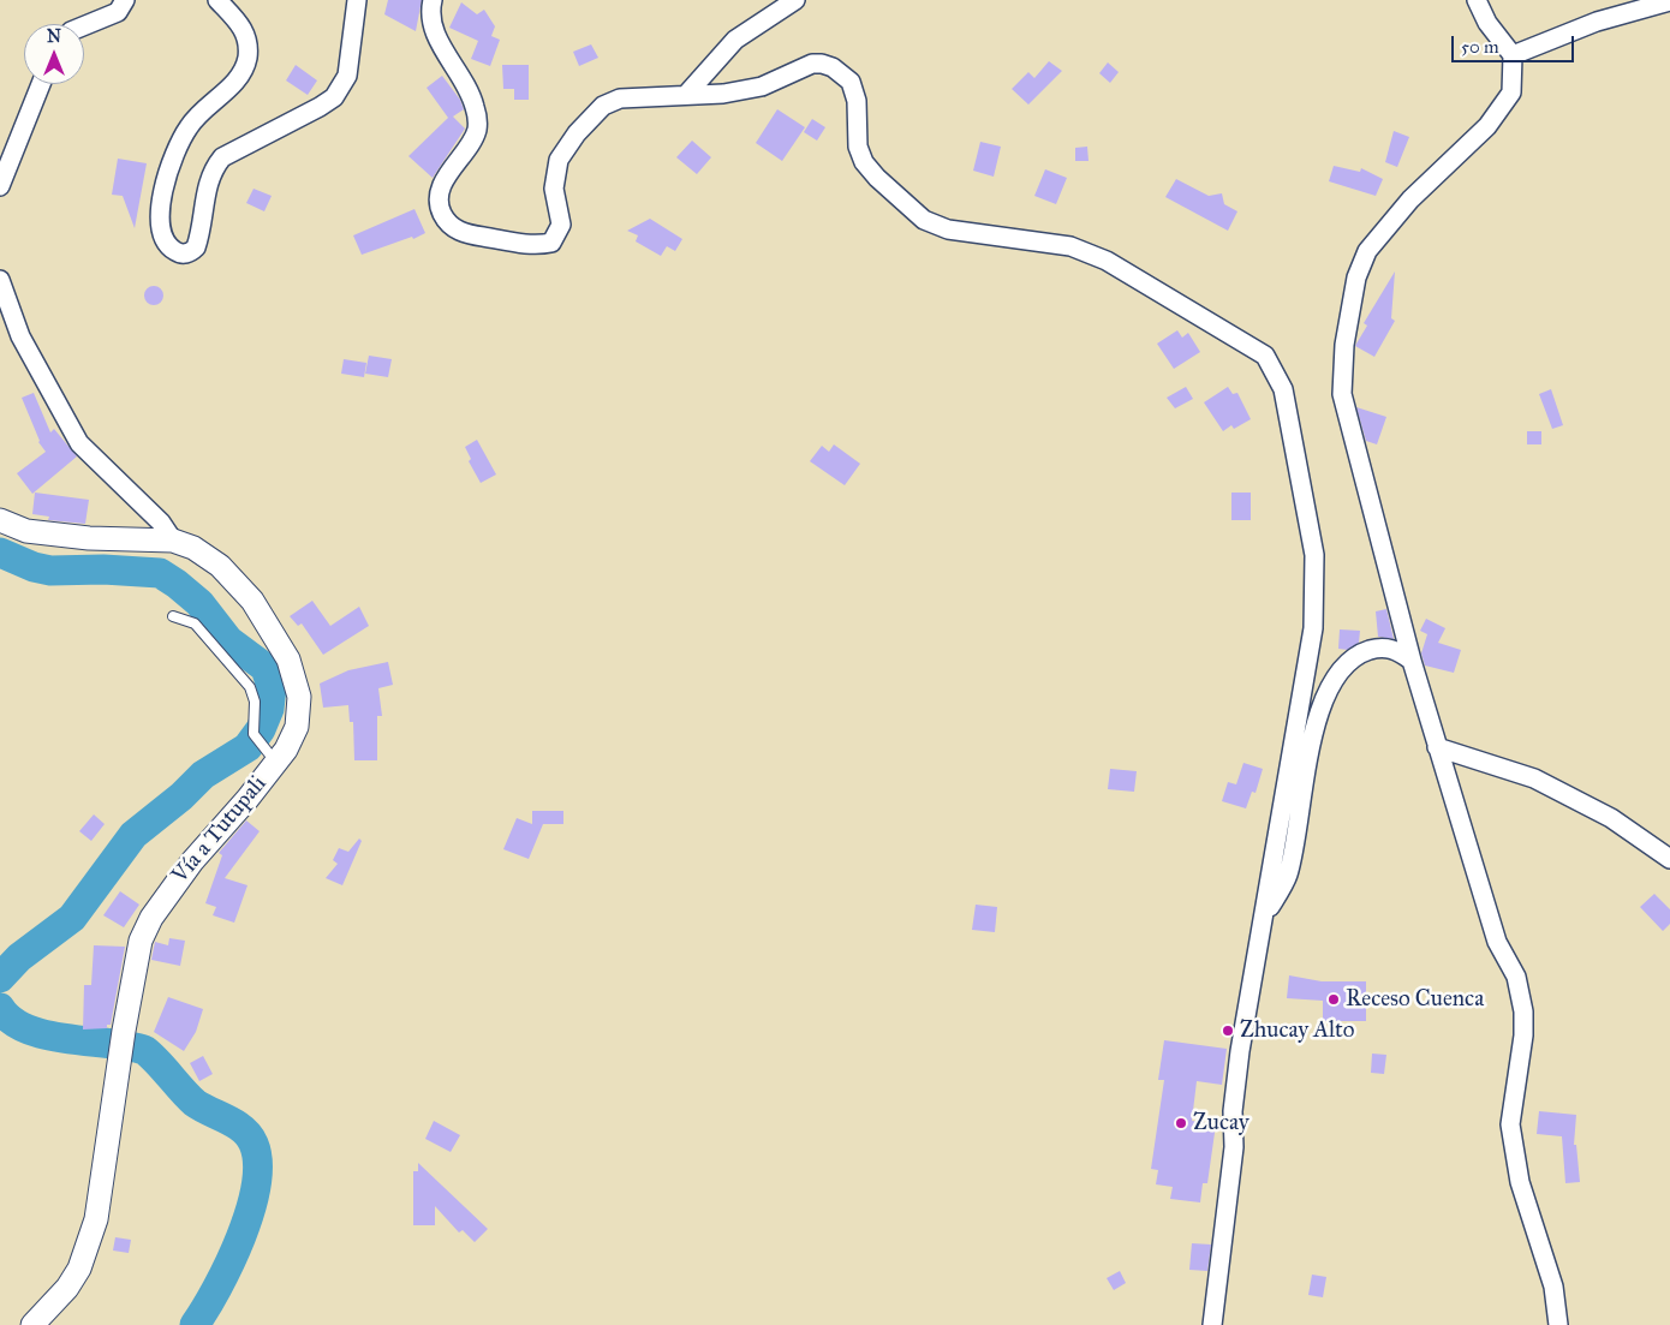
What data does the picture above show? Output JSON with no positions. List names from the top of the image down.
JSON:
{
  "streets": {
    "street": ["Vía a Tutupali"]
  },
  "places": ["Receso Cuenca", "Zhucay Alto", "Zucay"],
  "scale_bar": "50 m",
  "north": "top"
}
